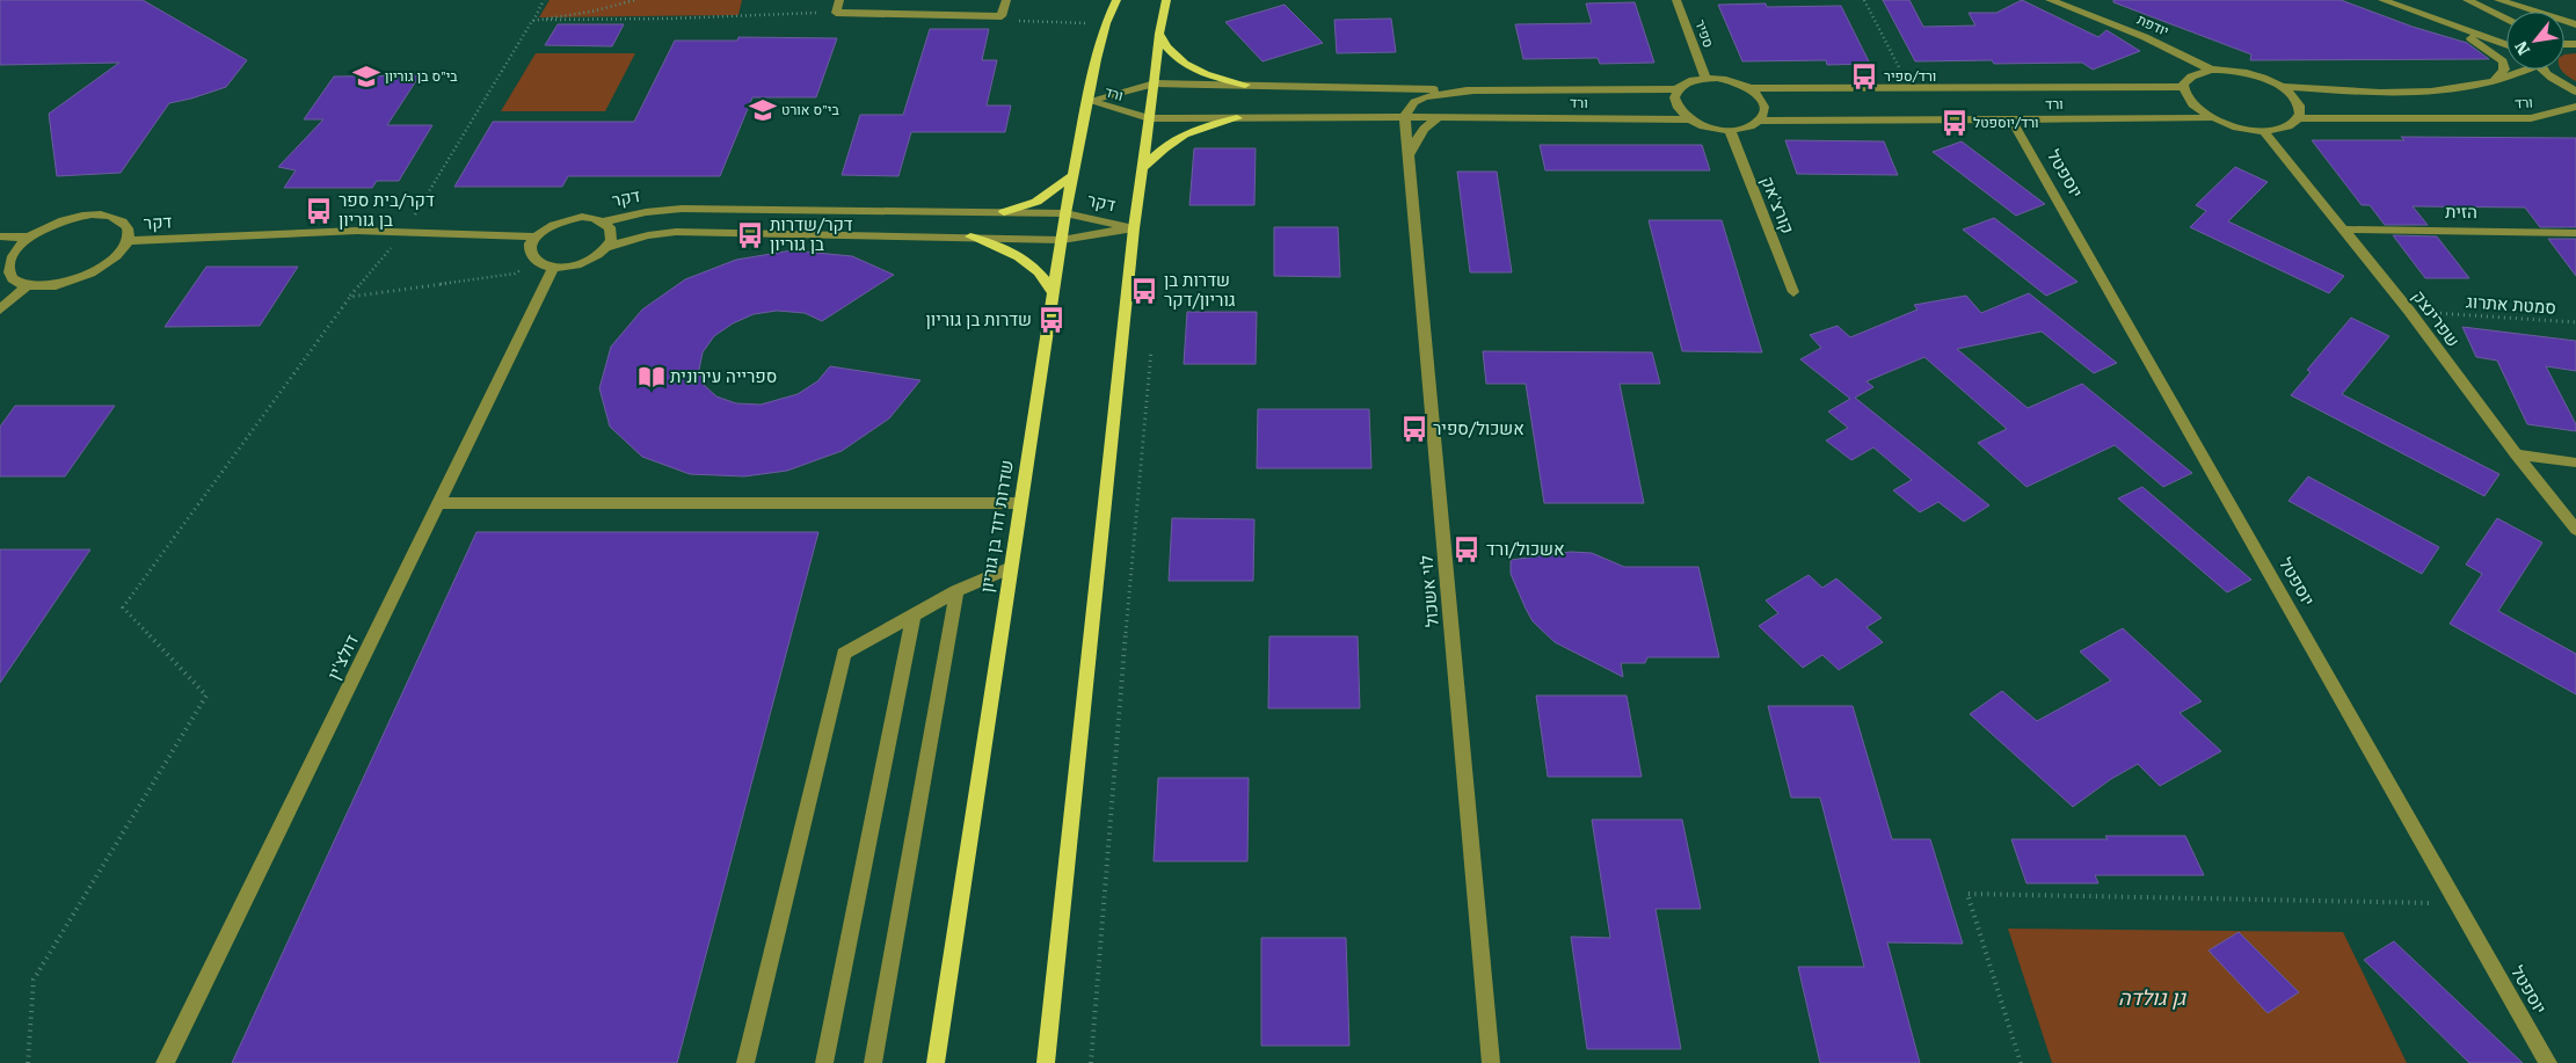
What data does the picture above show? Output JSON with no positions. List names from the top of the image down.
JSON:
{
  "streets": {
    "main road": ["שדרות דוד בן גוריון"],
    "street": [
      "יודפת",
      "ספיר",
      "ורד",
      "יוספטל",
      "דקר",
      "קורצ'אק",
      "הזית",
      "שפרינצק",
      "לוי אשכול",
      "דולצ'ין"
    ],
    "path": ["סמטת אתרוג"]
  },
  "crossings": [
    ["ספיר", "ורד"],
    ["ורד", "יוספטל"],
    ["ורד", "קורצ'אק"],
    ["ורד", "שדרות דוד בן גוריון"],
    ["ורד", "לוי אשכול"],
    ["דקר", "שדרות דוד בן גוריון"],
    ["דקר", "דולצ'ין"],
    ["הזית", "שפרינצק"],
    ["סמטת אתרוג", "שפרינצק"]
  ],
  "parks": ["גן גולדה"],
  "places": {
    "school or university": ["בי\"ס בן גוריון", "בי\"ס אורט"],
    "bus stop": [
      "ורד/ספיר",
      "ורד/יוספטל",
      "דקר/בית ספר בן גוריון",
      "דקר/שדרות בן גוריון",
      "שדרות בן גוריון/דקר",
      "שדרות בן גוריון",
      "אשכול/ספיר",
      "אשכול/ורד"
    ],
    "library": ["ספרייה עירונית"]
  },
  "north": "bottom left"
}
